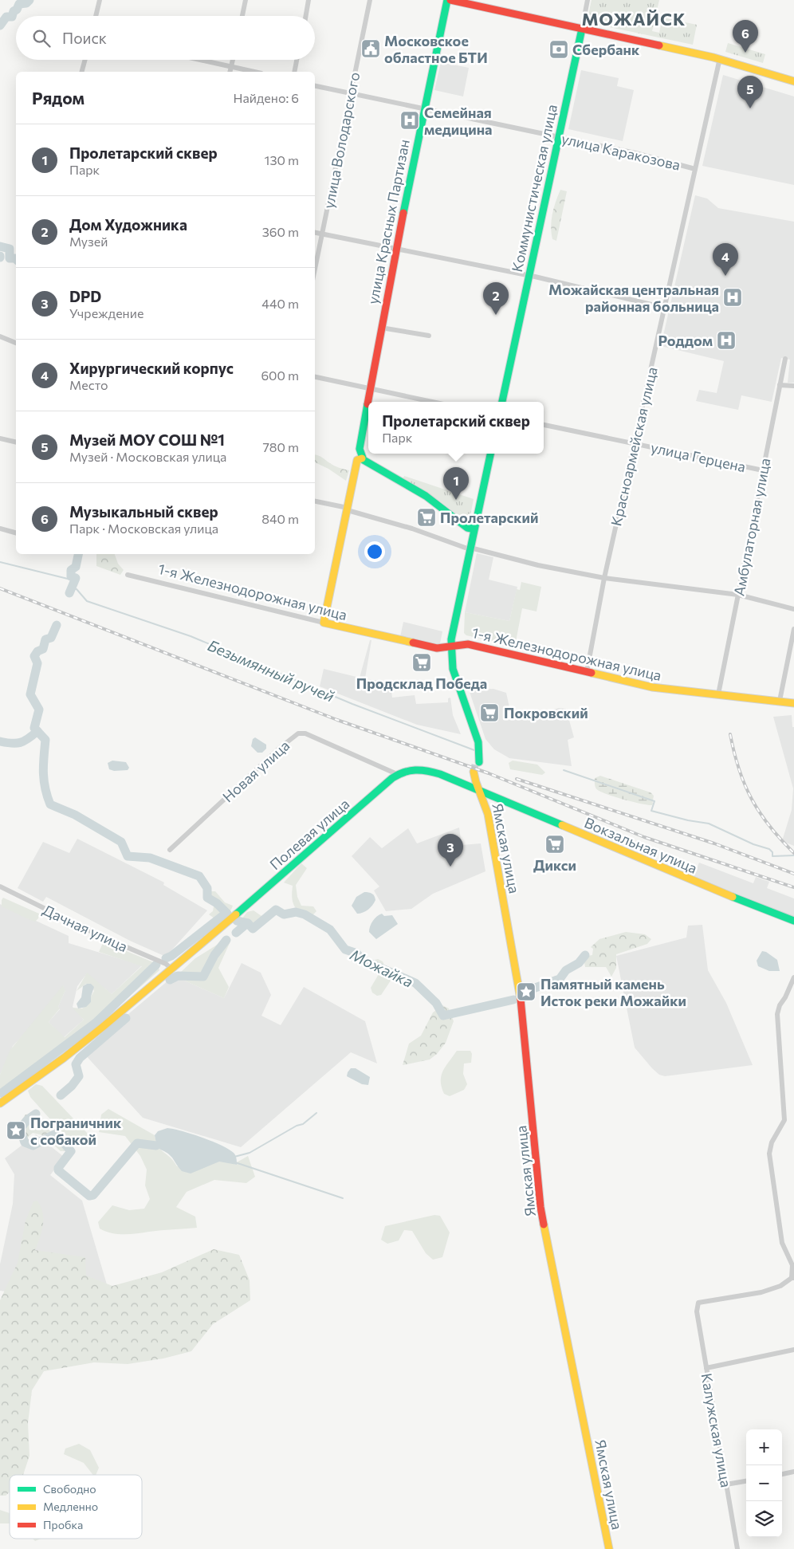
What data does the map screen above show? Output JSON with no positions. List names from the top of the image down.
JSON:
{
  "streets": {
    "main road": [
      "Коммунистическая улица",
      "улица Красных Партизан",
      "1-я Железнодорожная улица",
      "Полевая улица",
      "Вокзальная улица",
      "Ямская улица"
    ],
    "street": [
      "улица Володарского",
      "улица Каракозова",
      "Красноармейская улица",
      "улица Герцена",
      "Амбулаторная улица",
      "Новая улица",
      "Дачная улица",
      "Калужская улица"
    ]
  },
  "crossings": [
    ["улица Володарского", "улица Каракозова"],
    ["улица Каракозова", "Коммунистическая улица"],
    ["улица Каракозова", "улица Красных Партизан"],
    ["улица Каракозова", "Красноармейская улица"],
    ["Красноармейская улица", "улица Герцена"],
    ["Красноармейская улица", "1-я Железнодорожная улица"],
    ["улица Герцена", "Амбулаторная улица"],
    ["Амбулаторная улица", "1-я Железнодорожная улица"],
    ["Новая улица", "Полевая улица"],
    ["Полевая улица", "Вокзальная улица"],
    ["Полевая улица", "Ямская улица"],
    ["Полевая улица", "Дачная улица"],
    ["Вокзальная улица", "Ямская улица"]
  ],
  "districts": ["МОЖАЙСК"],
  "water": ["Безымянный ручей", "Можайка"],
  "places": {
    "public building": ["Московское областное БТИ"],
    "bank": ["Сбербанк"],
    "hospital": ["Семейная медицина", "Можайская центральная районная больница", "Роддом"],
    "supermarket": [
      "Пролетарский",
      "Продсклад Победа",
      "Покровский",
      "Дикси"
    ],
    "place": ["Памятный камень Исток реки Можайки", "Пограничник с собакой"]
  },
  "legend": ["Свободно", "Медленно", "Пробка"],
  "page": {
    "search": "Поиск",
    "pins": [
      "6",
      "5",
      "4",
      "2",
      "1",
      "3"
    ],
    "heading": ["Рядом", "Найдено: 6"],
    "list": [
      {
        "mark": "1",
        "name": "Пролетарский сквер",
        "note": "Парк",
        "value": "130 m"
      },
      {
        "mark": "2",
        "name": "Дом Художника",
        "note": "Музей",
        "value": "360 m"
      },
      {
        "mark": "3",
        "name": "DPD",
        "note": "Учреждение",
        "value": "440 m"
      },
      {
        "mark": "4",
        "name": "Хирургический корпус",
        "note": "Место",
        "value": "600 m"
      },
      {
        "mark": "5",
        "name": "Музей МОУ СОШ №1",
        "note": "Музей · Московская улица",
        "value": "780 m"
      },
      {
        "mark": "6",
        "name": "Музыкальный сквер",
        "note": "Парк · Московская улица",
        "value": "840 m"
      }
    ],
    "popup": ["Пролетарский сквер", "Парк"],
    "map_buttons": ["+", "−"]
  }
}
